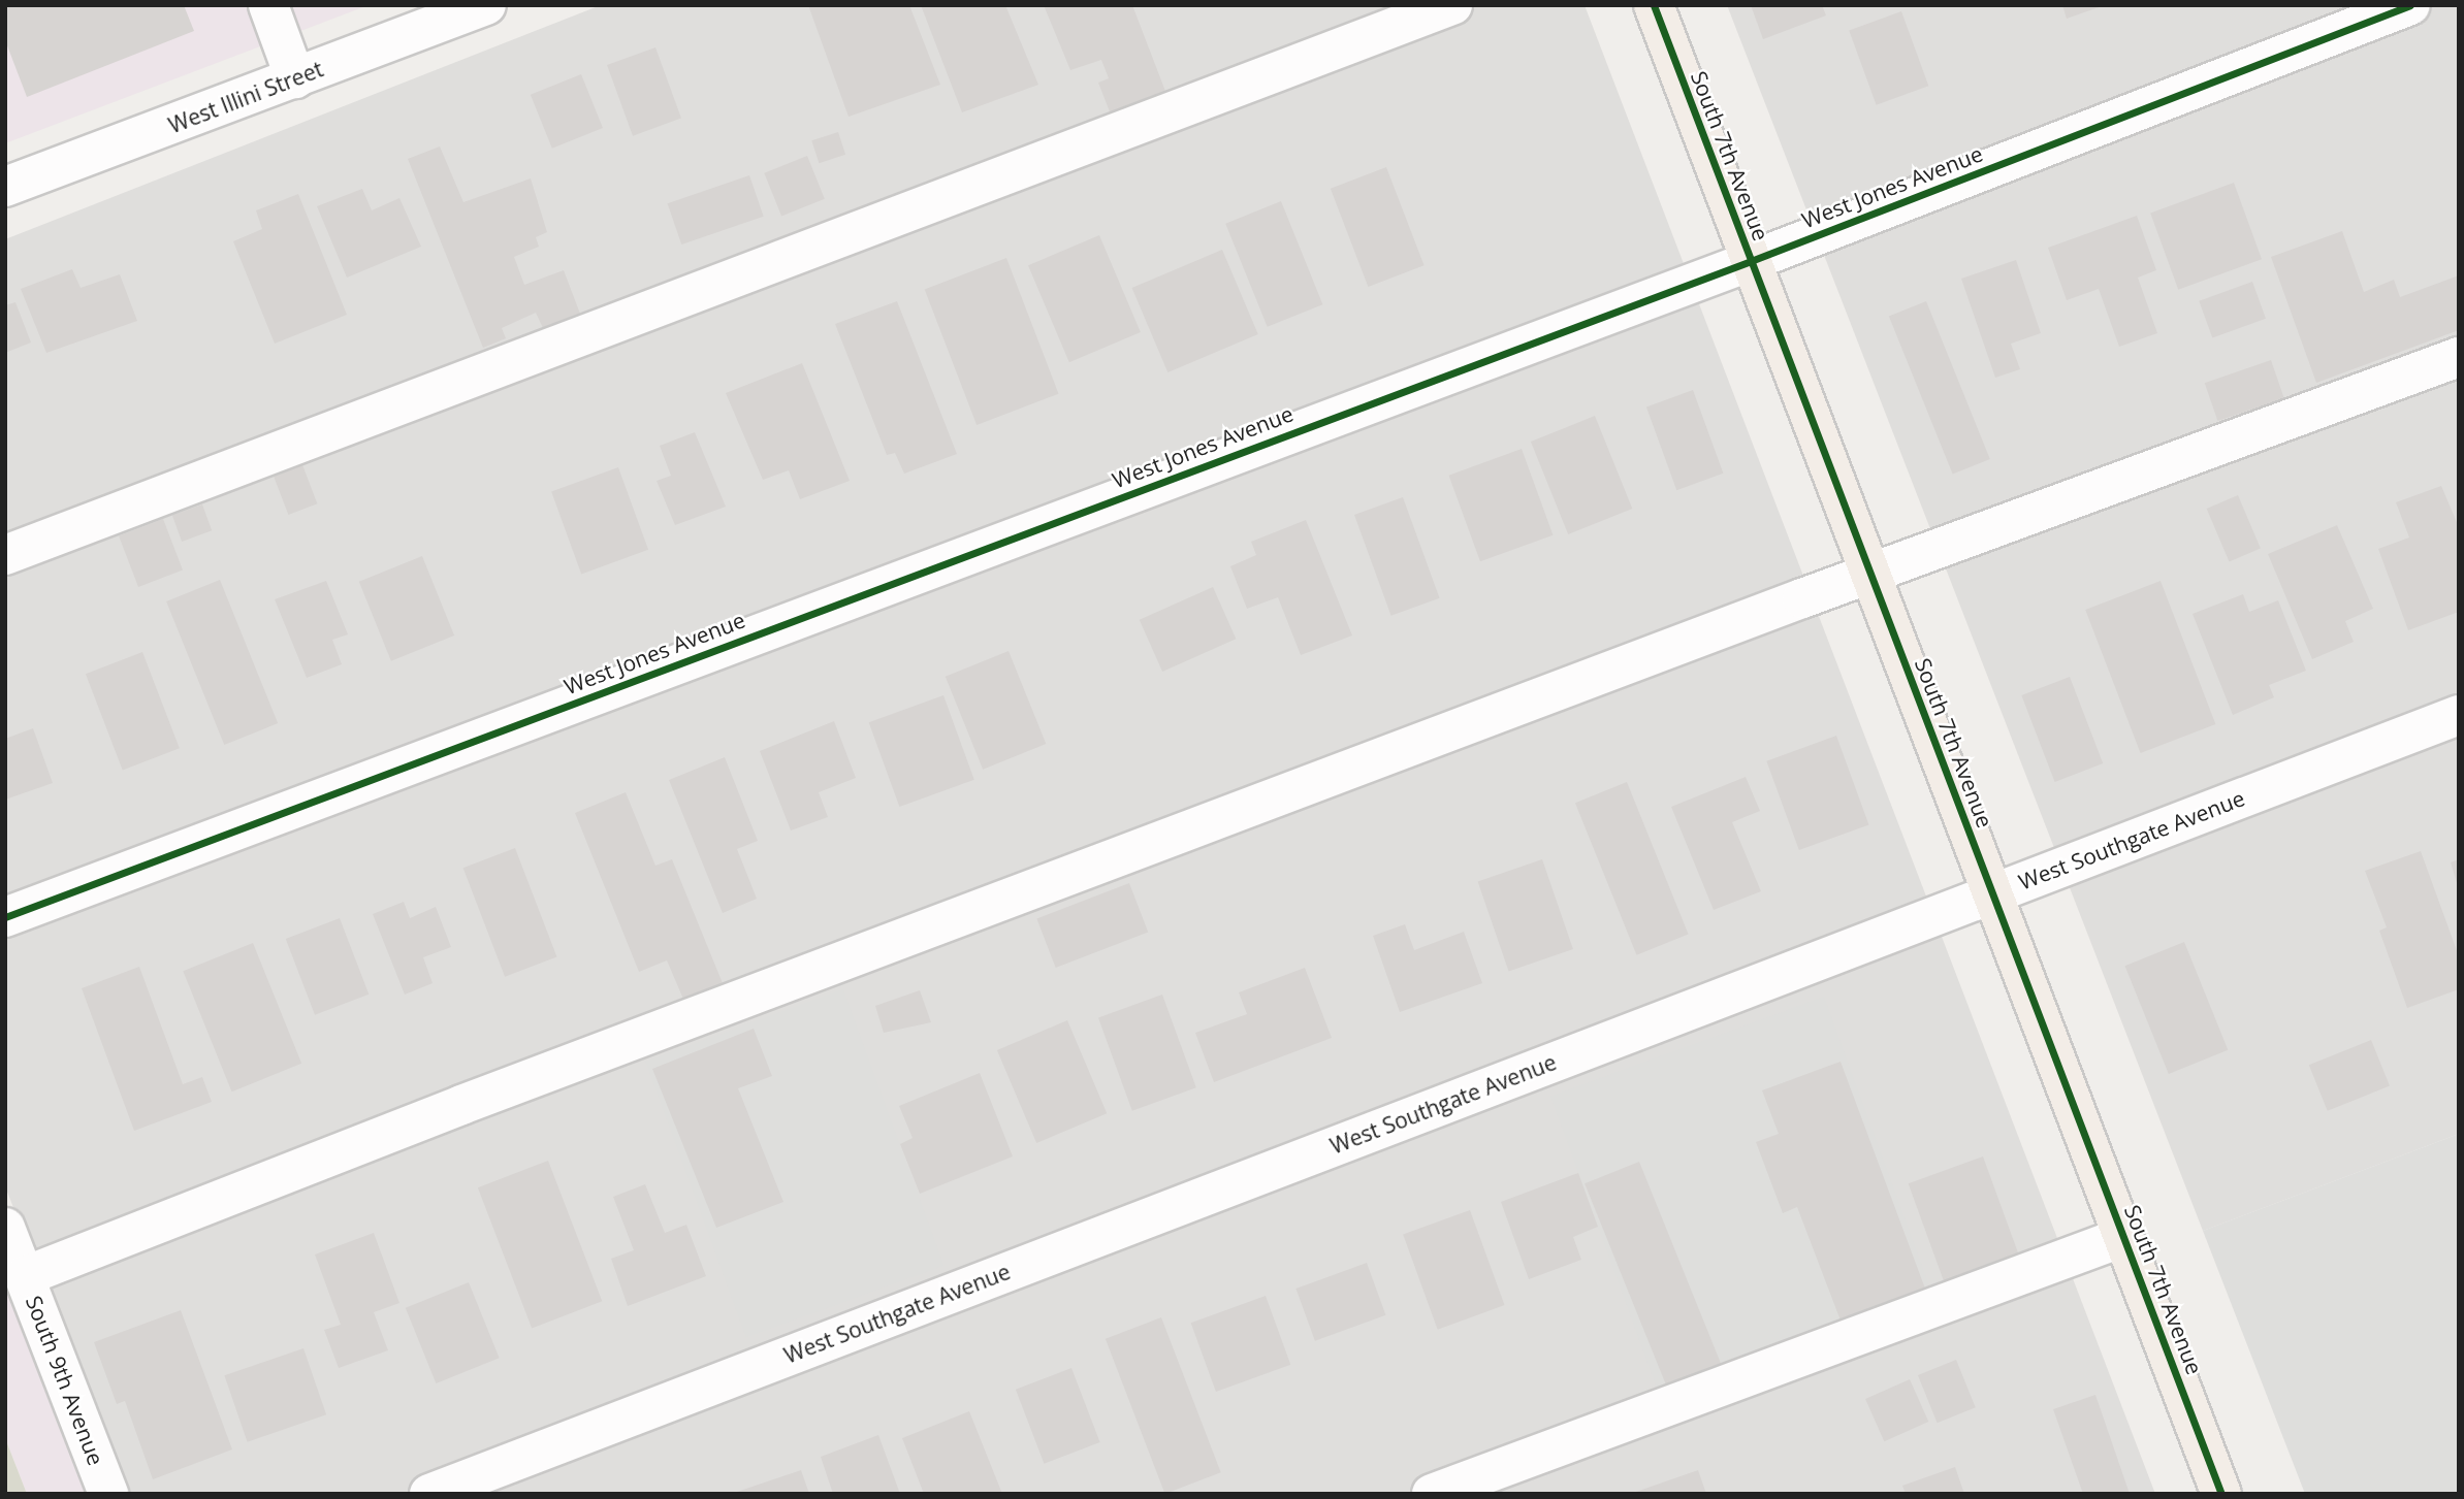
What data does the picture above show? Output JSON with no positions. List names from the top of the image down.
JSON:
{
  "streets": {
    "main road": ["South 7th Avenue"],
    "street": [
      "West Illini Street",
      "West Jones Avenue",
      "West Southgate Avenue",
      "South 9th Avenue"
    ]
  },
  "crossings": [
    ["South 7th Avenue", "West Jones Avenue"],
    ["South 7th Avenue", "West Southgate Avenue"]
  ]
}
